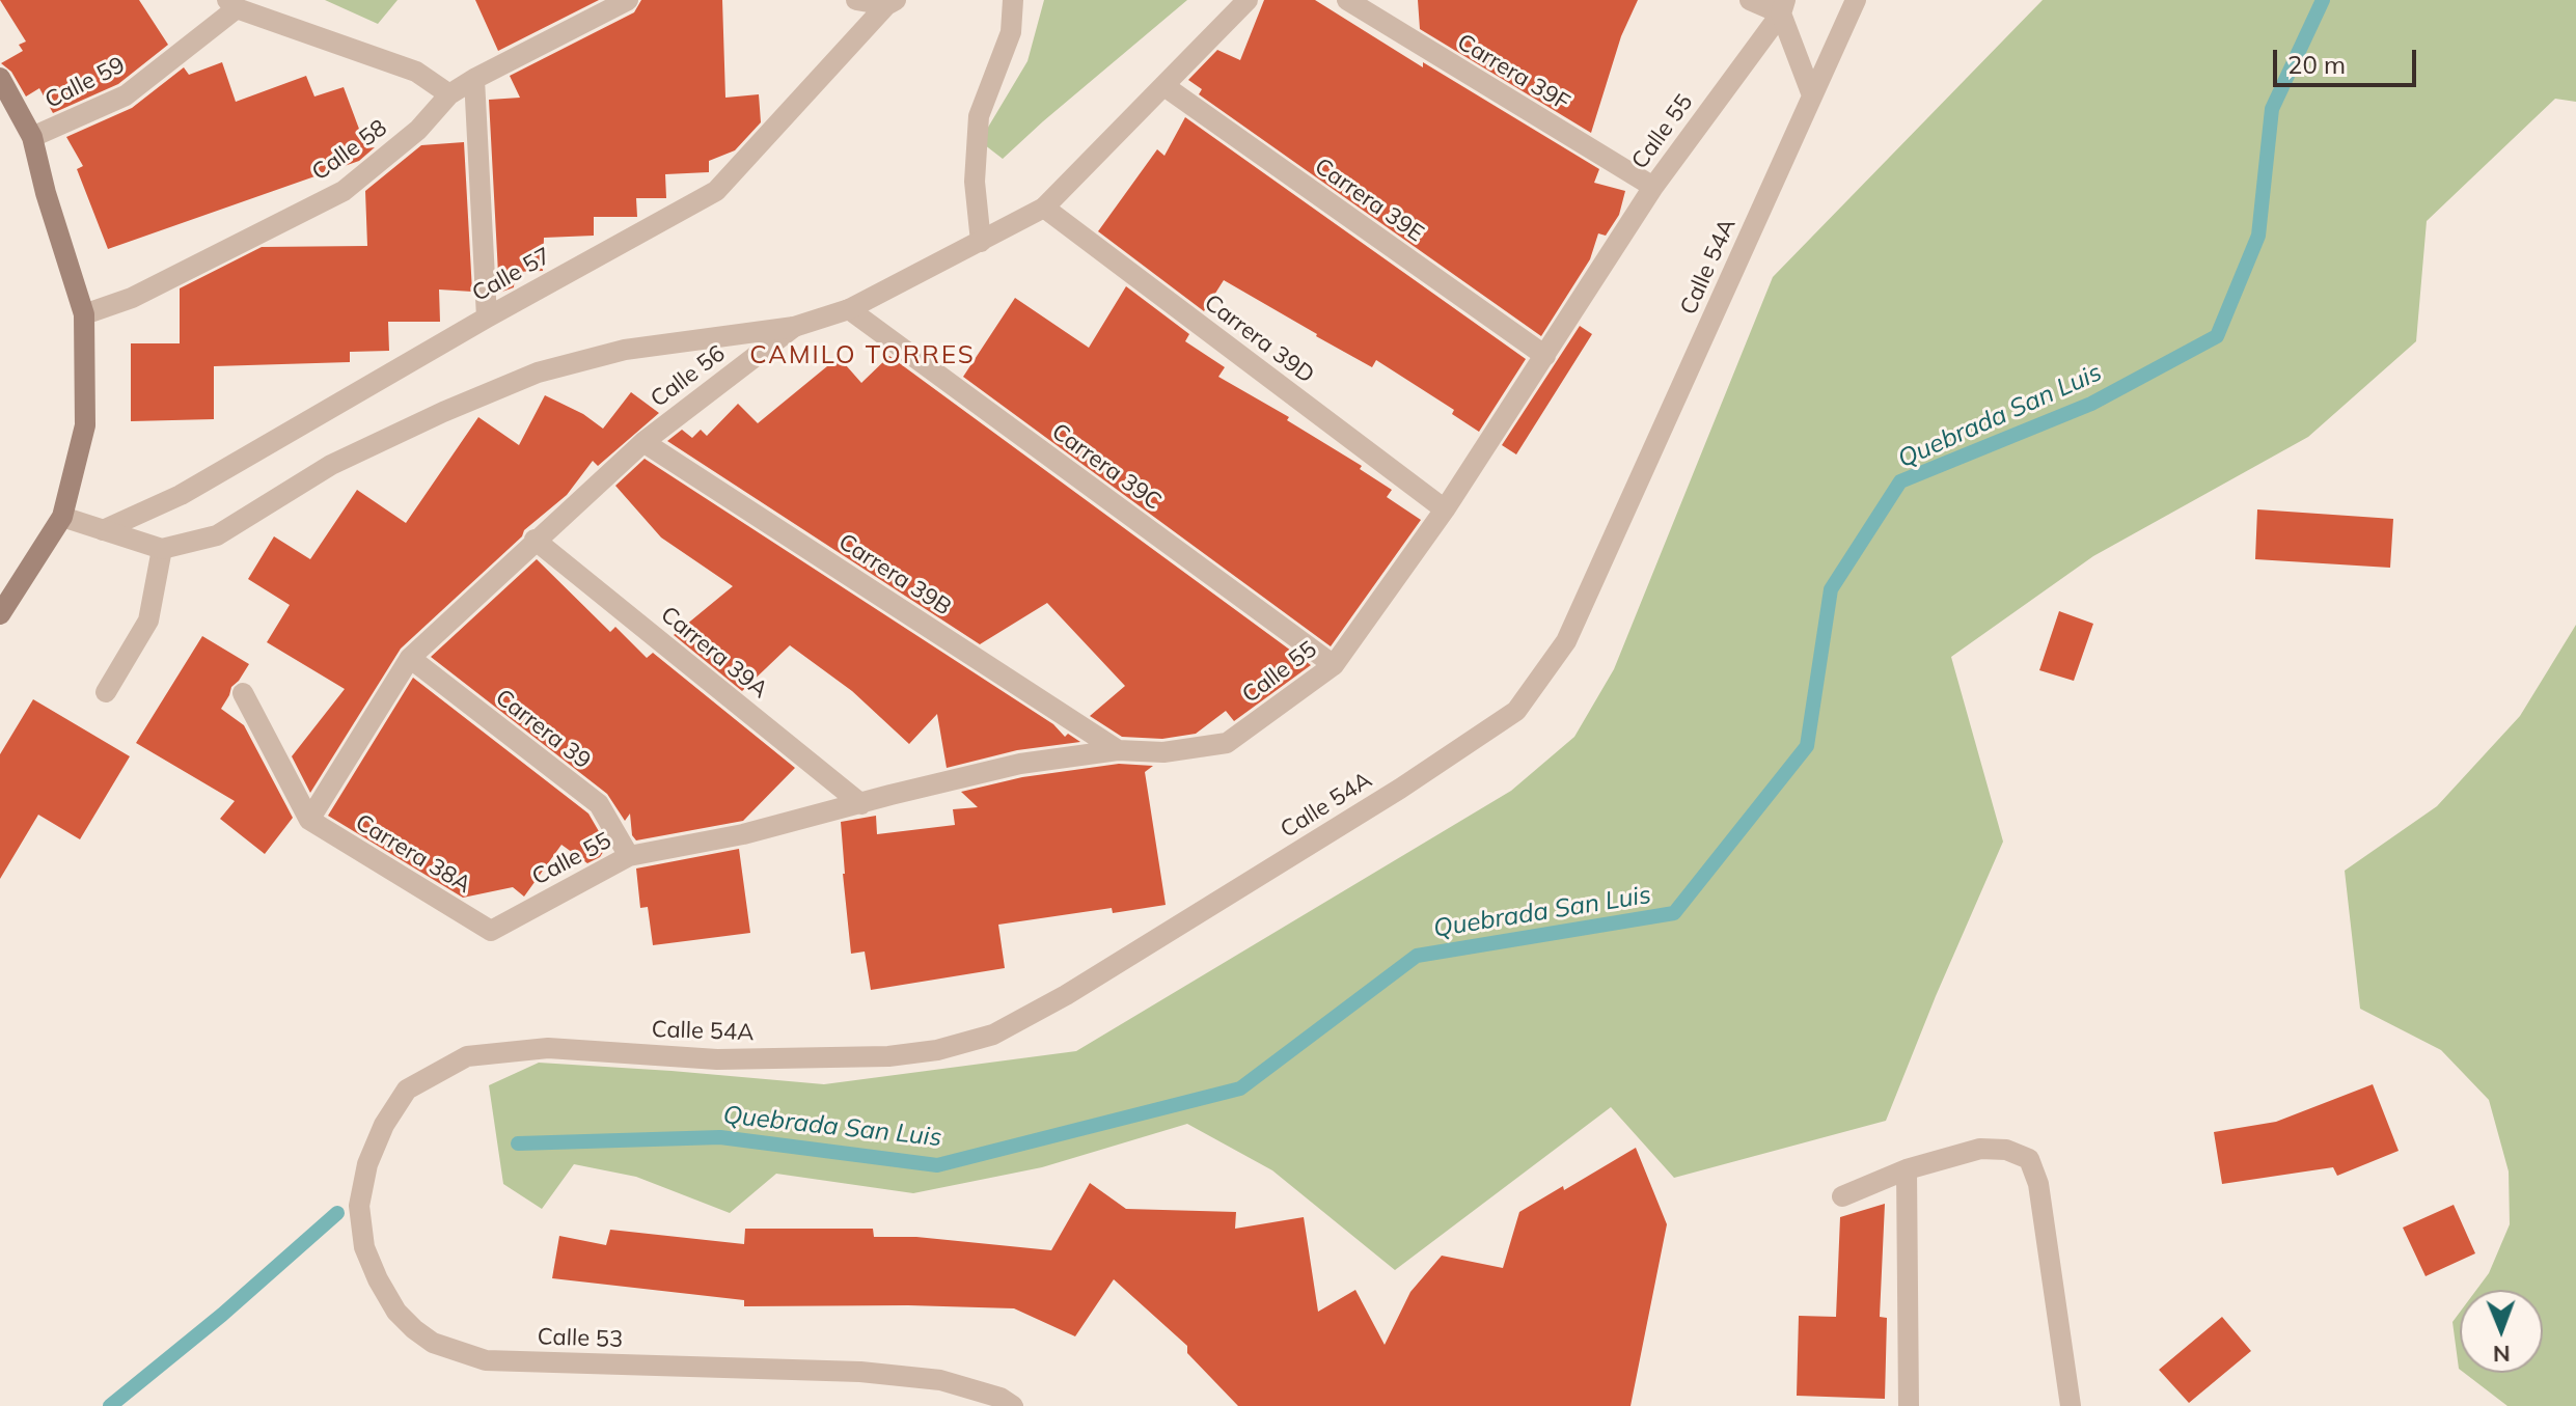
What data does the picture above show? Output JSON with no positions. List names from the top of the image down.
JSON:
{
  "streets": {
    "street": [
      "Carrera 39F",
      "Calle 59",
      "Calle 55",
      "Calle 58",
      "Carrera 39E",
      "Calle 54A",
      "Calle 57",
      "Carrera 39D",
      "Calle 56",
      "Carrera 39C",
      "Carrera 39B",
      "Carrera 39A",
      "Carrera 39",
      "Carrera 38A",
      "Calle 53"
    ]
  },
  "crossings": [
    ["Carrera 39F", "Calle 55"],
    ["Calle 55", "Carrera 39E"],
    ["Calle 55", "Carrera 39D"],
    ["Calle 55", "Carrera 39C"],
    ["Calle 55", "Carrera 39B"],
    ["Calle 55", "Carrera 39A"],
    ["Calle 55", "Carrera 39"],
    ["Calle 55", "Carrera 38A"],
    ["Carrera 39E", "Calle 56"],
    ["Calle 54A", "Calle 53"],
    ["Carrera 39D", "Calle 56"],
    ["Calle 56", "Carrera 39C"],
    ["Calle 56", "Carrera 39B"],
    ["Calle 56", "Carrera 39A"],
    ["Calle 56", "Carrera 39"],
    ["Calle 56", "Carrera 38A"]
  ],
  "districts": ["CAMILO TORRES"],
  "water": ["Quebrada San Luis"],
  "scale_bar": "20 m",
  "north": "bottom"
}
